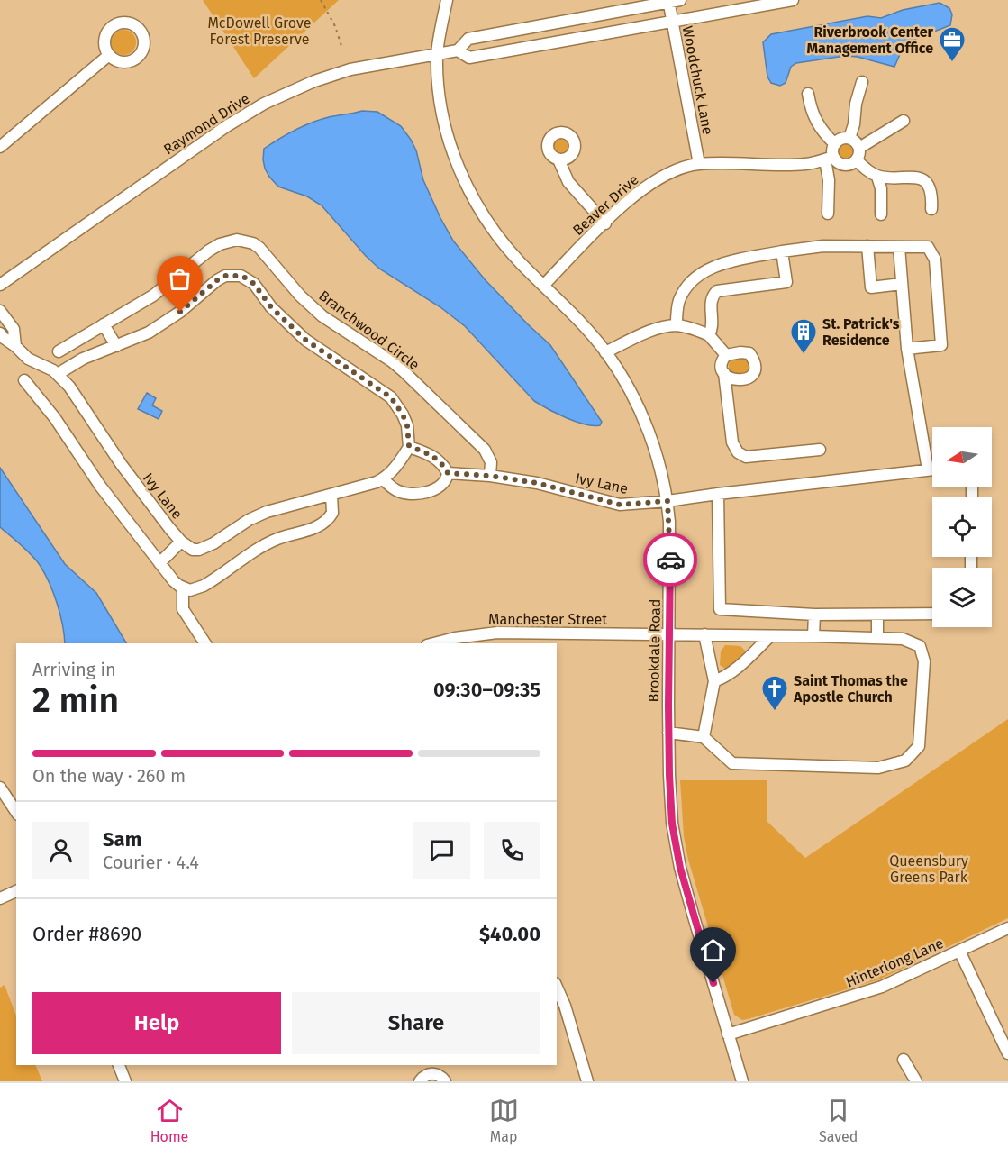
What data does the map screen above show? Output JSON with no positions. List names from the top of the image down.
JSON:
{
  "streets": {
    "street": [
      "Woodchuck Lane",
      "Raymond Drive",
      "Beaver Drive",
      "Branchwood Circle",
      "Ivy Lane",
      "Manchester Street",
      "Brookdale Road",
      "Hinterlong Lane"
    ]
  },
  "crossings": [
    ["Woodchuck Lane", "Raymond Drive"],
    ["Woodchuck Lane", "Beaver Drive"],
    ["Raymond Drive", "Brookdale Road"],
    ["Beaver Drive", "Brookdale Road"],
    ["Branchwood Circle", "Ivy Lane"],
    ["Ivy Lane", "Brookdale Road"],
    ["Manchester Street", "Brookdale Road"],
    ["Brookdale Road", "Hinterlong Lane"]
  ],
  "parks": ["McDowell Grove Forest Preserve", "Queensbury Greens Park"],
  "places": {
    "office": ["Riverbrook Center Management Office"],
    "building": ["St. Patrick's Residence"],
    "church": ["Saint Thomas the Apostle Church"]
  },
  "north": "left",
  "page": {
    "heading": ["2 min", "Arriving in", "09:30–09:35"],
    "panel": [
      "Sam",
      "Courier · 4.4",
      "Order #8690",
      "$40.00"
    ],
    "bar": "On the way · 260 m",
    "buttons": ["Help", "Share"],
    "tabs": ["Home", "Map", "Saved"]
  }
}
